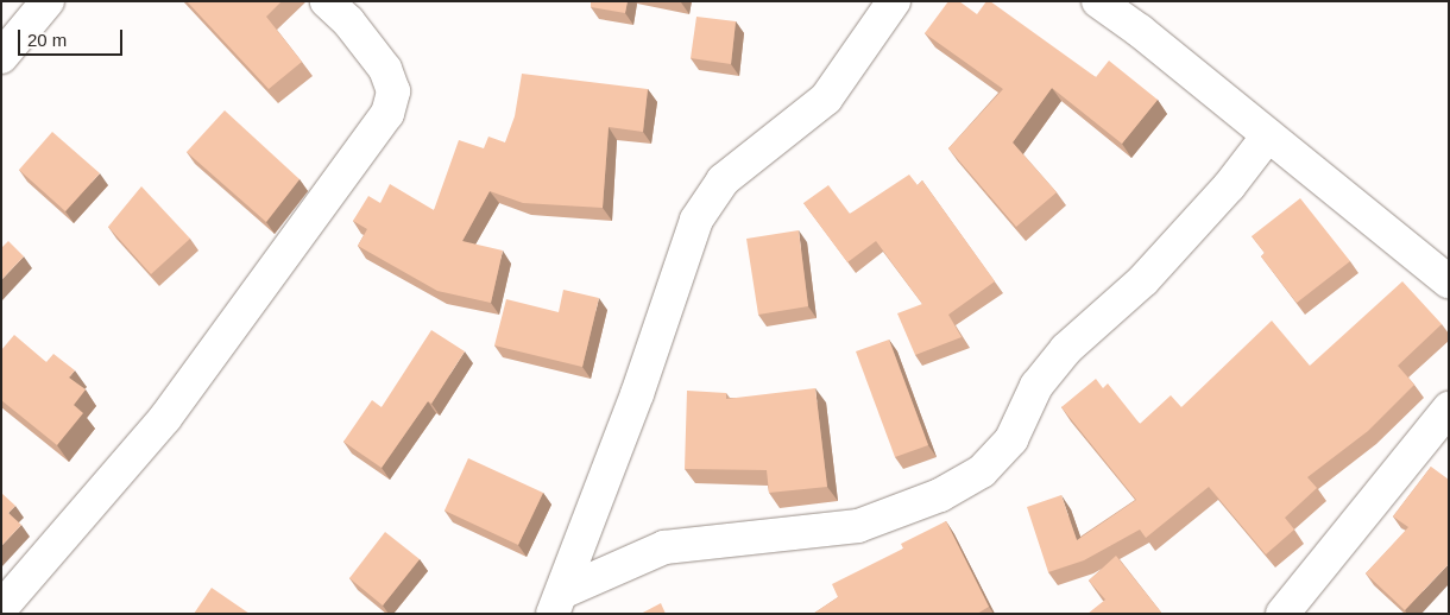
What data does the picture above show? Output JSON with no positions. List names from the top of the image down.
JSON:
{
  "scale_bar": "20 m"
}
